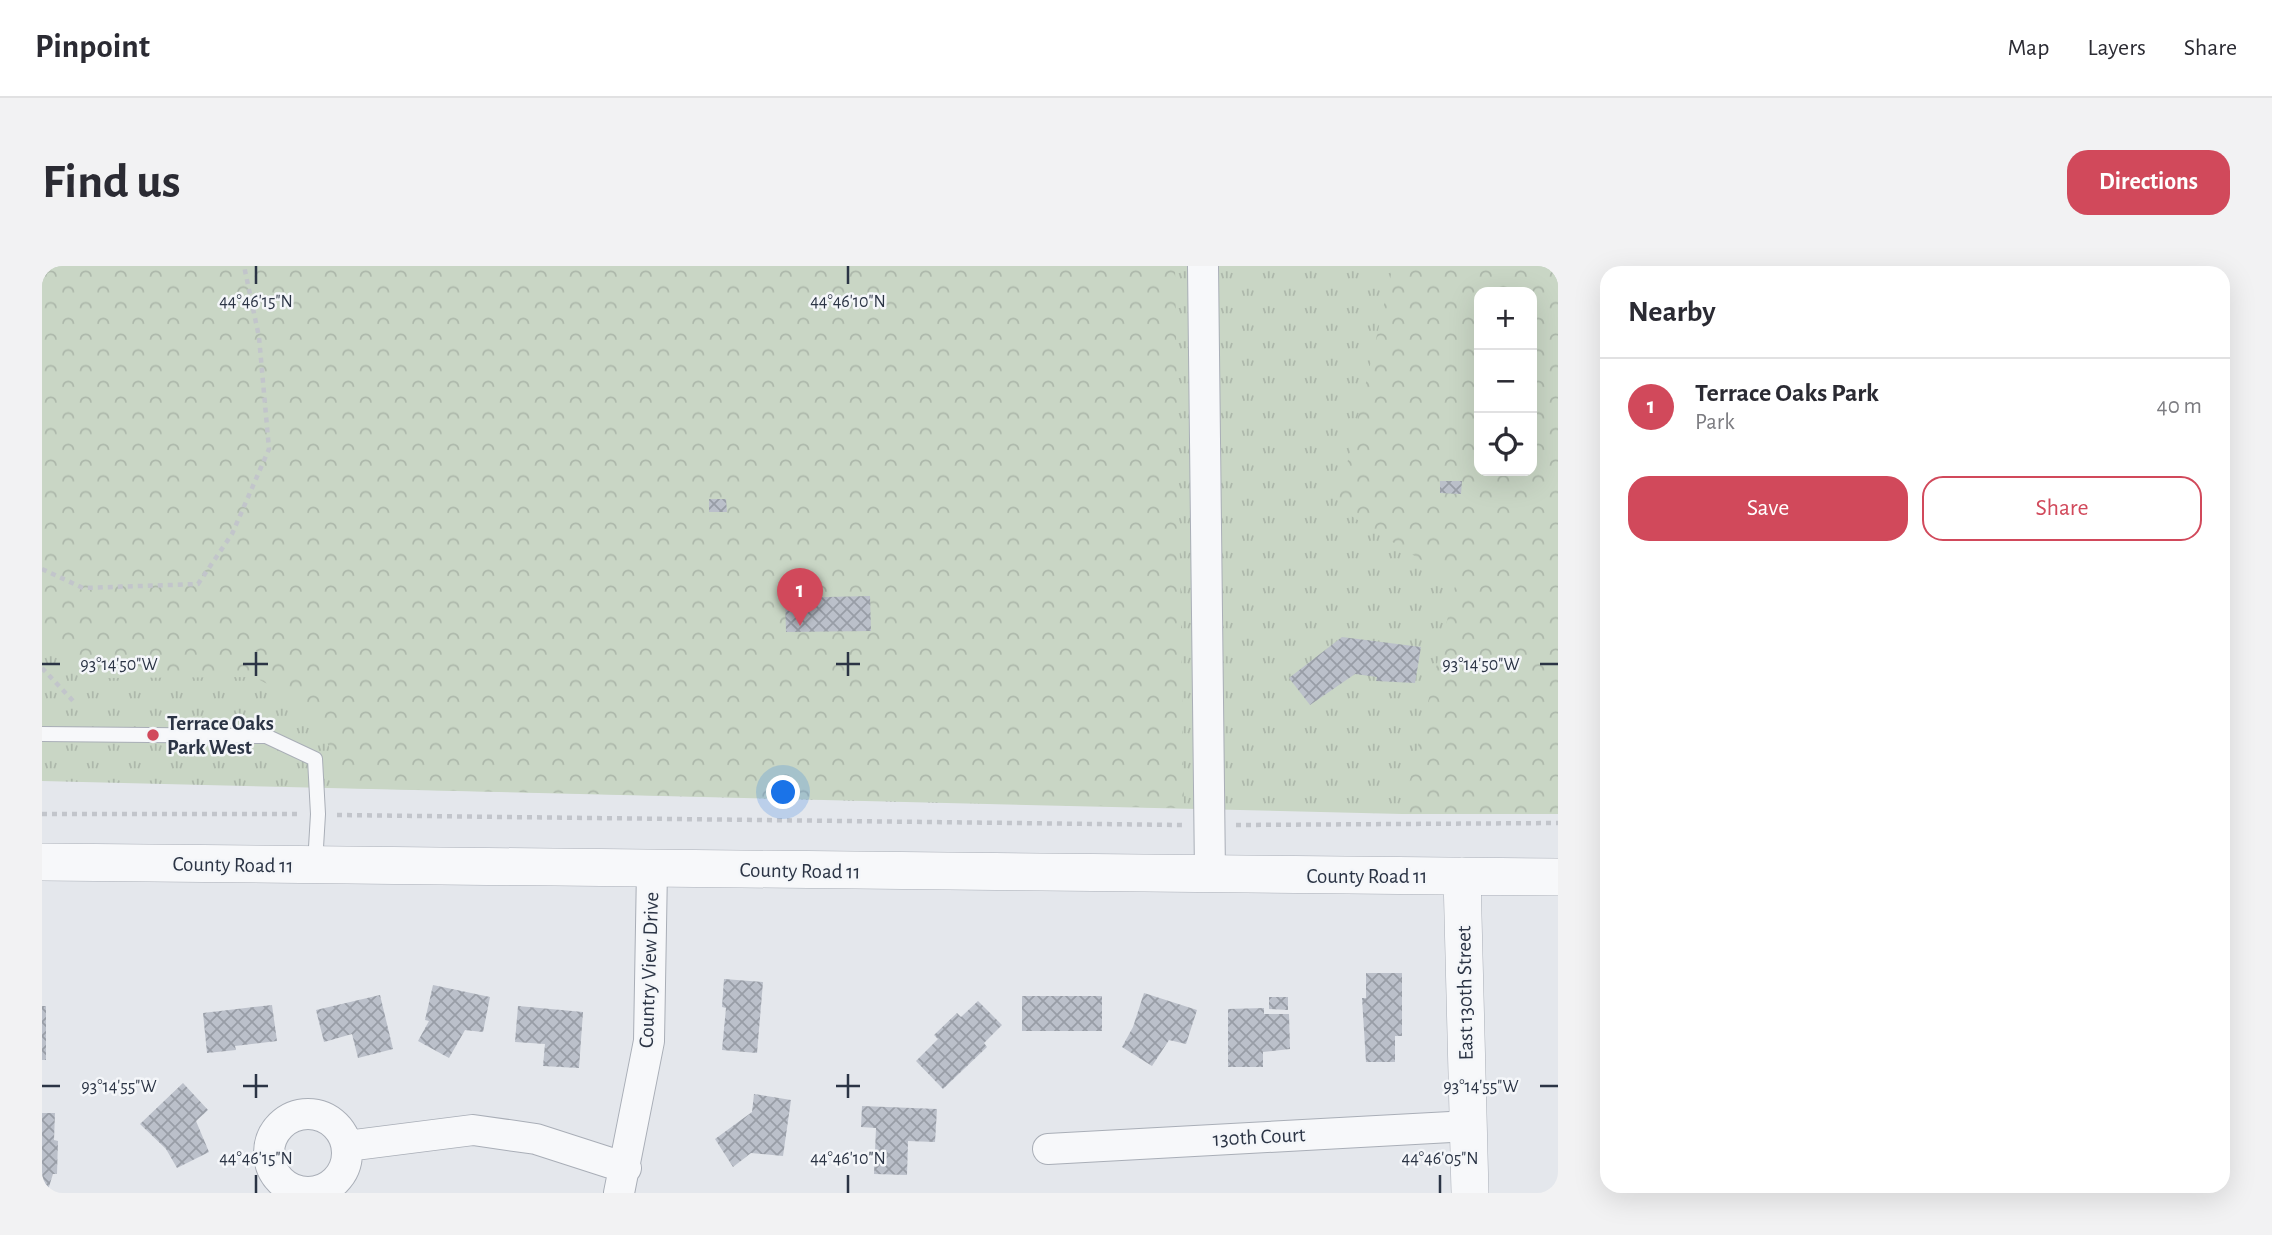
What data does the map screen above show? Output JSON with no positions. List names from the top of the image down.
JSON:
{
  "streets": {
    "street": [
      "County Road 11",
      "Country View Drive",
      "East 130th Street",
      "130th Court"
    ]
  },
  "crossings": [
    ["County Road 11", "Country View Drive"],
    ["County Road 11", "East 130th Street"],
    ["East 130th Street", "130th Court"]
  ],
  "places": ["Terrace Oaks Park West"],
  "page": {
    "header": "Pinpoint",
    "nav": ["Map", "Layers", "Share"],
    "buttons": [
      "Directions",
      ["Save", "Share"]
    ],
    "title": "Find us",
    "heading": "Nearby",
    "map_buttons": ["+", "−"],
    "list": [
      {
        "mark": "1",
        "name": "Terrace Oaks Park",
        "note": "Park",
        "value": "40 m"
      }
    ],
    "pins": "1"
  },
  "coordinates": [
    "44°46'15\"N",
    "44°46'10\"N",
    "93°14'50\"W",
    "93°14'55\"W",
    "44°46'05\"N"
  ]
}
